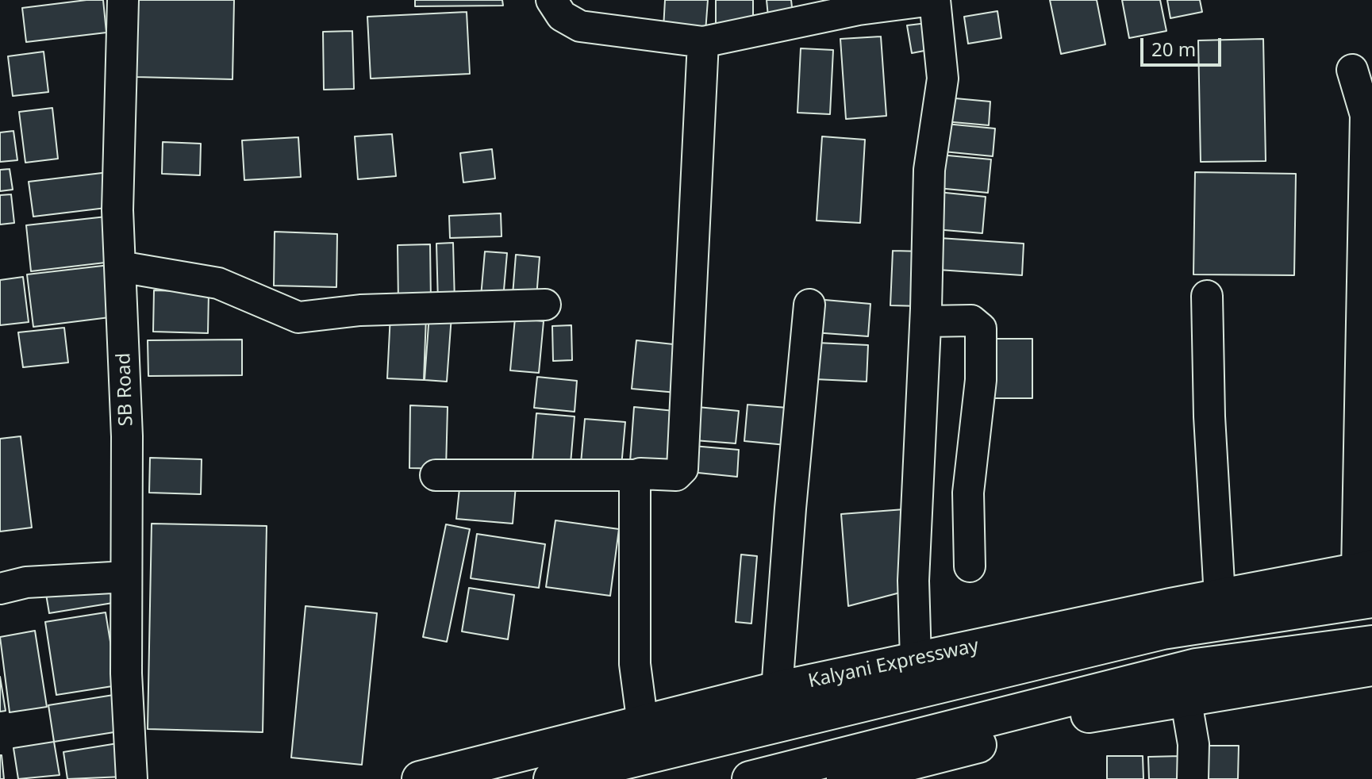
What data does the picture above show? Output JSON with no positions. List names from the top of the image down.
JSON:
{
  "streets": {
    "highway": ["Kalyani Expressway"],
    "street": ["SB Road"]
  },
  "scale_bar": "20 m"
}
